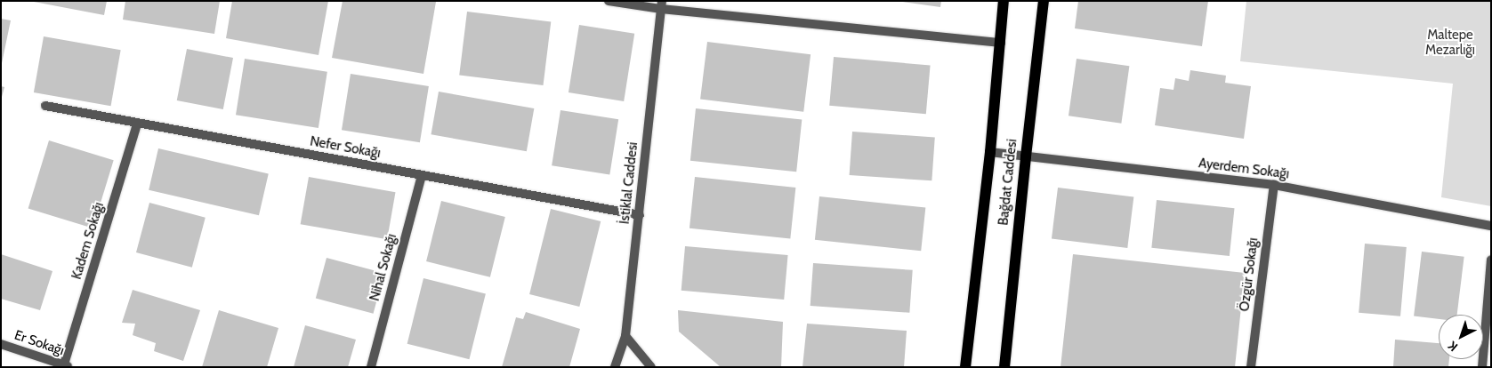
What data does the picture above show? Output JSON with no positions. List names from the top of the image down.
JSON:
{
  "streets": {
    "main road": ["Bağdat Caddesi"],
    "street": [
      "Nefer Sokağı",
      "Ayerdem Sokağı",
      "İstiklal Caddesi",
      "Kadem Sokağı",
      "Nihal Sokağı",
      "Özgür Sokağı",
      "Er Sokağı"
    ]
  },
  "crossings": [
    ["Nefer Sokağı", "İstiklal Caddesi"],
    ["Nefer Sokağı", "Kadem Sokağı"],
    ["Nefer Sokağı", "Nihal Sokağı"],
    ["Ayerdem Sokağı", "Bağdat Caddesi"],
    ["Ayerdem Sokağı", "Özgür Sokağı"],
    ["Kadem Sokağı", "Er Sokağı"]
  ],
  "parks": ["Maltepe Mezarlığı"],
  "north": "bottom left"
}
